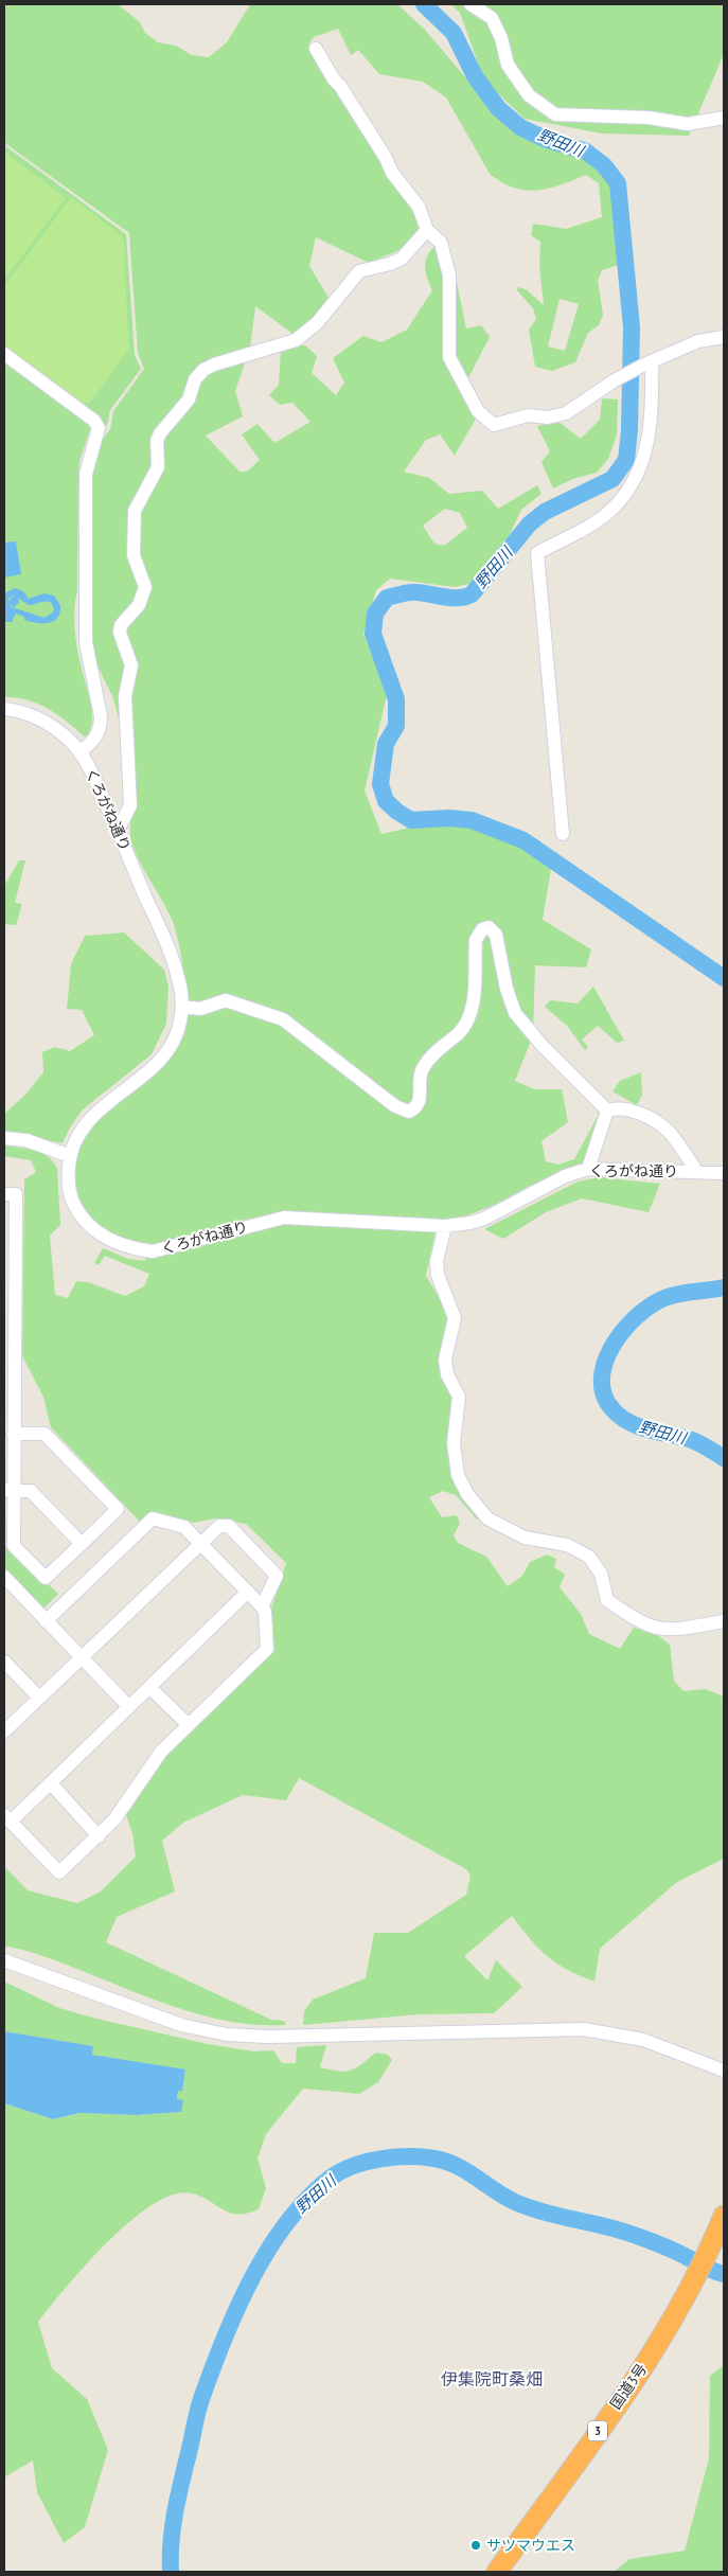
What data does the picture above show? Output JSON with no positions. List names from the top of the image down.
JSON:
{
  "streets": {
    "highway": ["国道3号", "3"],
    "street": ["くろがね通り"]
  },
  "districts": ["伊集院町桑畑"],
  "water": ["野田川"],
  "places": ["サツマウエス"]
}
